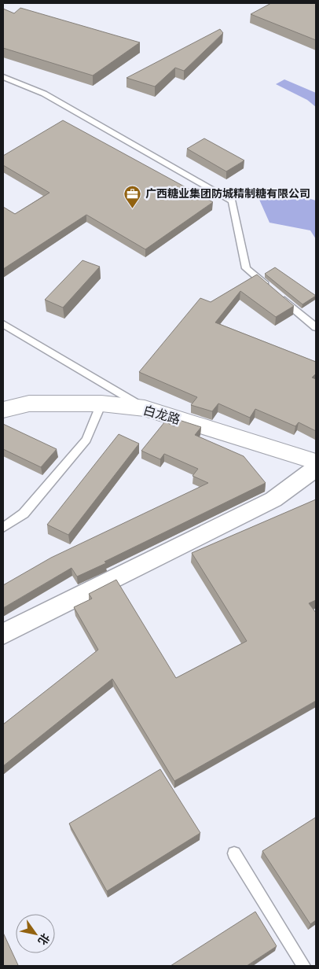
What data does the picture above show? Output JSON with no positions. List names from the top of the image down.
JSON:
{
  "streets": {
    "street": ["白龙路"]
  },
  "places": {
    "office": ["广西糖业集团防城精制糖有限公司"]
  },
  "north": "bottom right"
}
